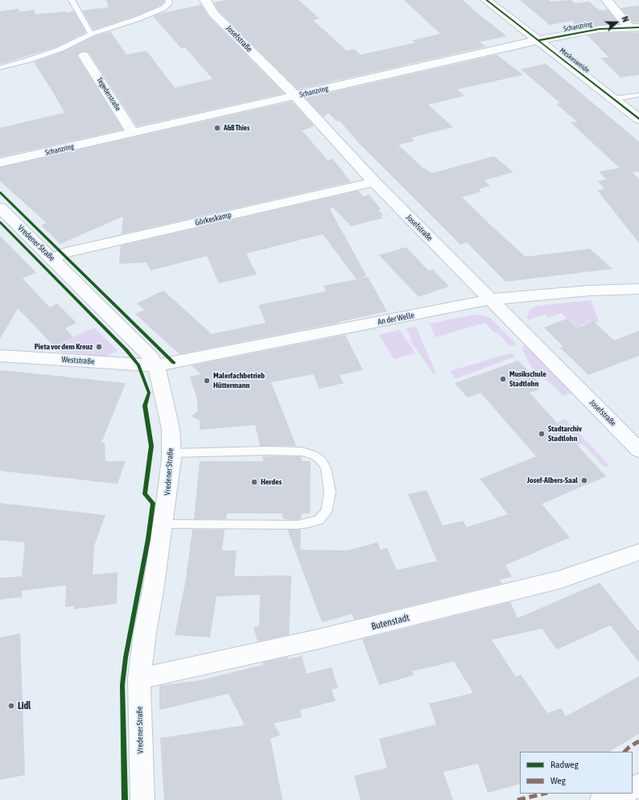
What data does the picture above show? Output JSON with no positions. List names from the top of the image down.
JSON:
{
  "streets": {
    "street": [
      "Schanzring",
      "Josefstraße",
      "Meskesweide",
      "Tegederstraße",
      "Görkeskamp",
      "Vredener Straße",
      "An der Welle",
      "Weststraße",
      "Butenstadt"
    ]
  },
  "crossings": [
    ["Schanzring", "Josefstraße"],
    ["Schanzring", "Meskesweide"],
    ["Schanzring", "Tegederstraße"],
    ["Josefstraße", "Görkeskamp"],
    ["Josefstraße", "An der Welle"],
    ["Görkeskamp", "Vredener Straße"],
    ["Vredener Straße", "An der Welle"],
    ["Vredener Straße", "Weststraße"],
    ["Vredener Straße", "Butenstadt"],
    ["An der Welle", "Weststraße"]
  ],
  "places": [
    "A&B Thies",
    "Pieta vor dem Kreuz",
    "Musikschule Stadtlohn",
    "Malerfachbetrieb Hüttermann",
    "Stadtarchiv Stadtlohn",
    "Josef-Albers-Saal",
    "Herdes",
    "Lidl"
  ],
  "legend": ["Radweg", "Weg"],
  "north": "right"
}
